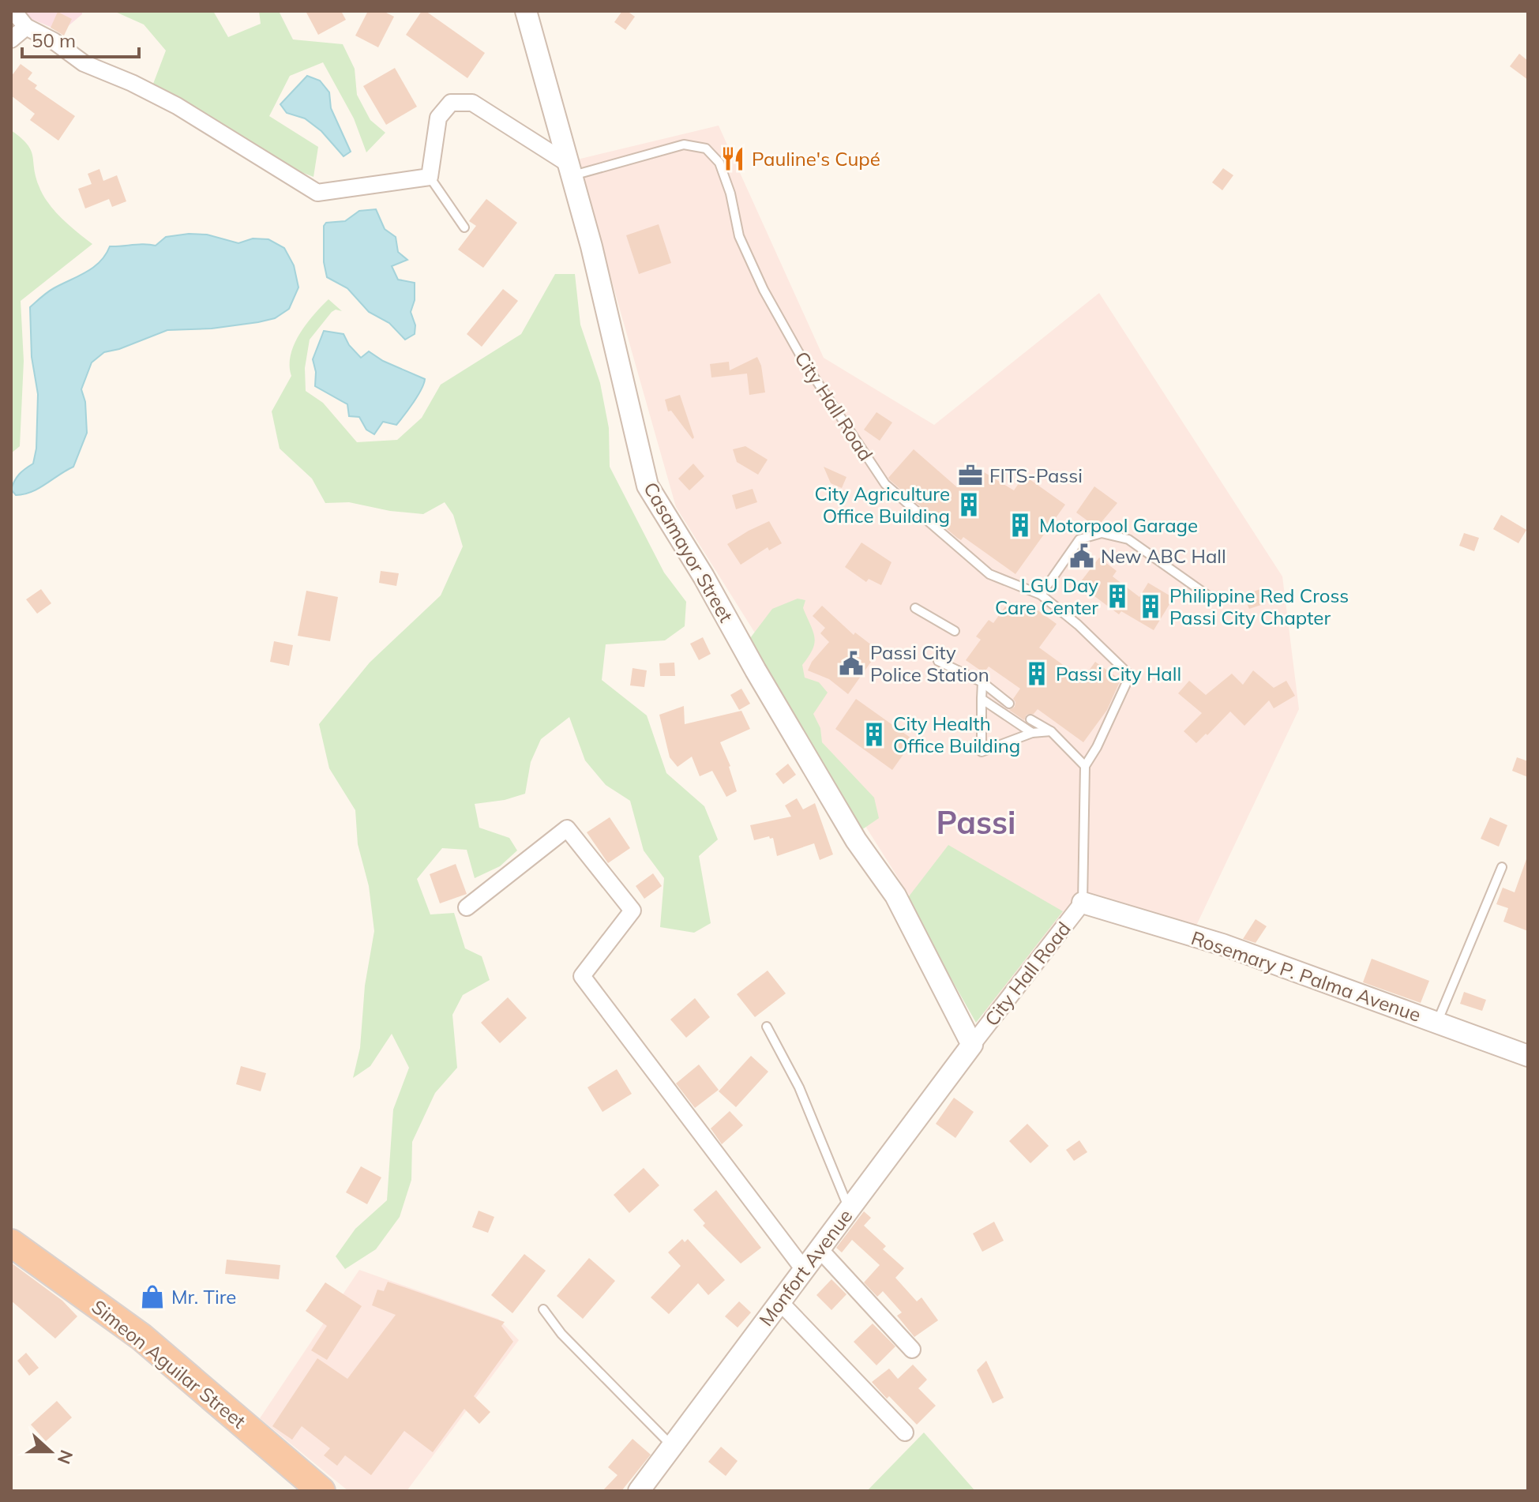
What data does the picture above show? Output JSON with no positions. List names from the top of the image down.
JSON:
{
  "streets": {
    "highway": ["Simeon Aguilar Street"],
    "street": [
      "City Hall Road",
      "Casamayor Street",
      "Rosemary P. Palma Avenue",
      "Monfort Avenue"
    ]
  },
  "crossings": [
    ["City Hall Road", "Casamayor Street"],
    ["City Hall Road", "Rosemary P. Palma Avenue"],
    ["City Hall Road", "Monfort Avenue"],
    ["Casamayor Street", "Monfort Avenue"]
  ],
  "districts": ["Passi"],
  "places": {
    "restaurant": ["Pauline's Cupé"],
    "office": ["FITS-Passi"],
    "building": [
      "City Agriculture Office Building",
      "Motorpool Garage",
      "LGU Day Care Center",
      "Philippine Red Cross Passi City Chapter",
      "Passi City Hall",
      "City Health Office Building"
    ],
    "public building": ["New ABC Hall", "Passi City Police Station"],
    "shop": ["Mr. Tire"]
  },
  "scale_bar": "50 m",
  "north": "right"
}
